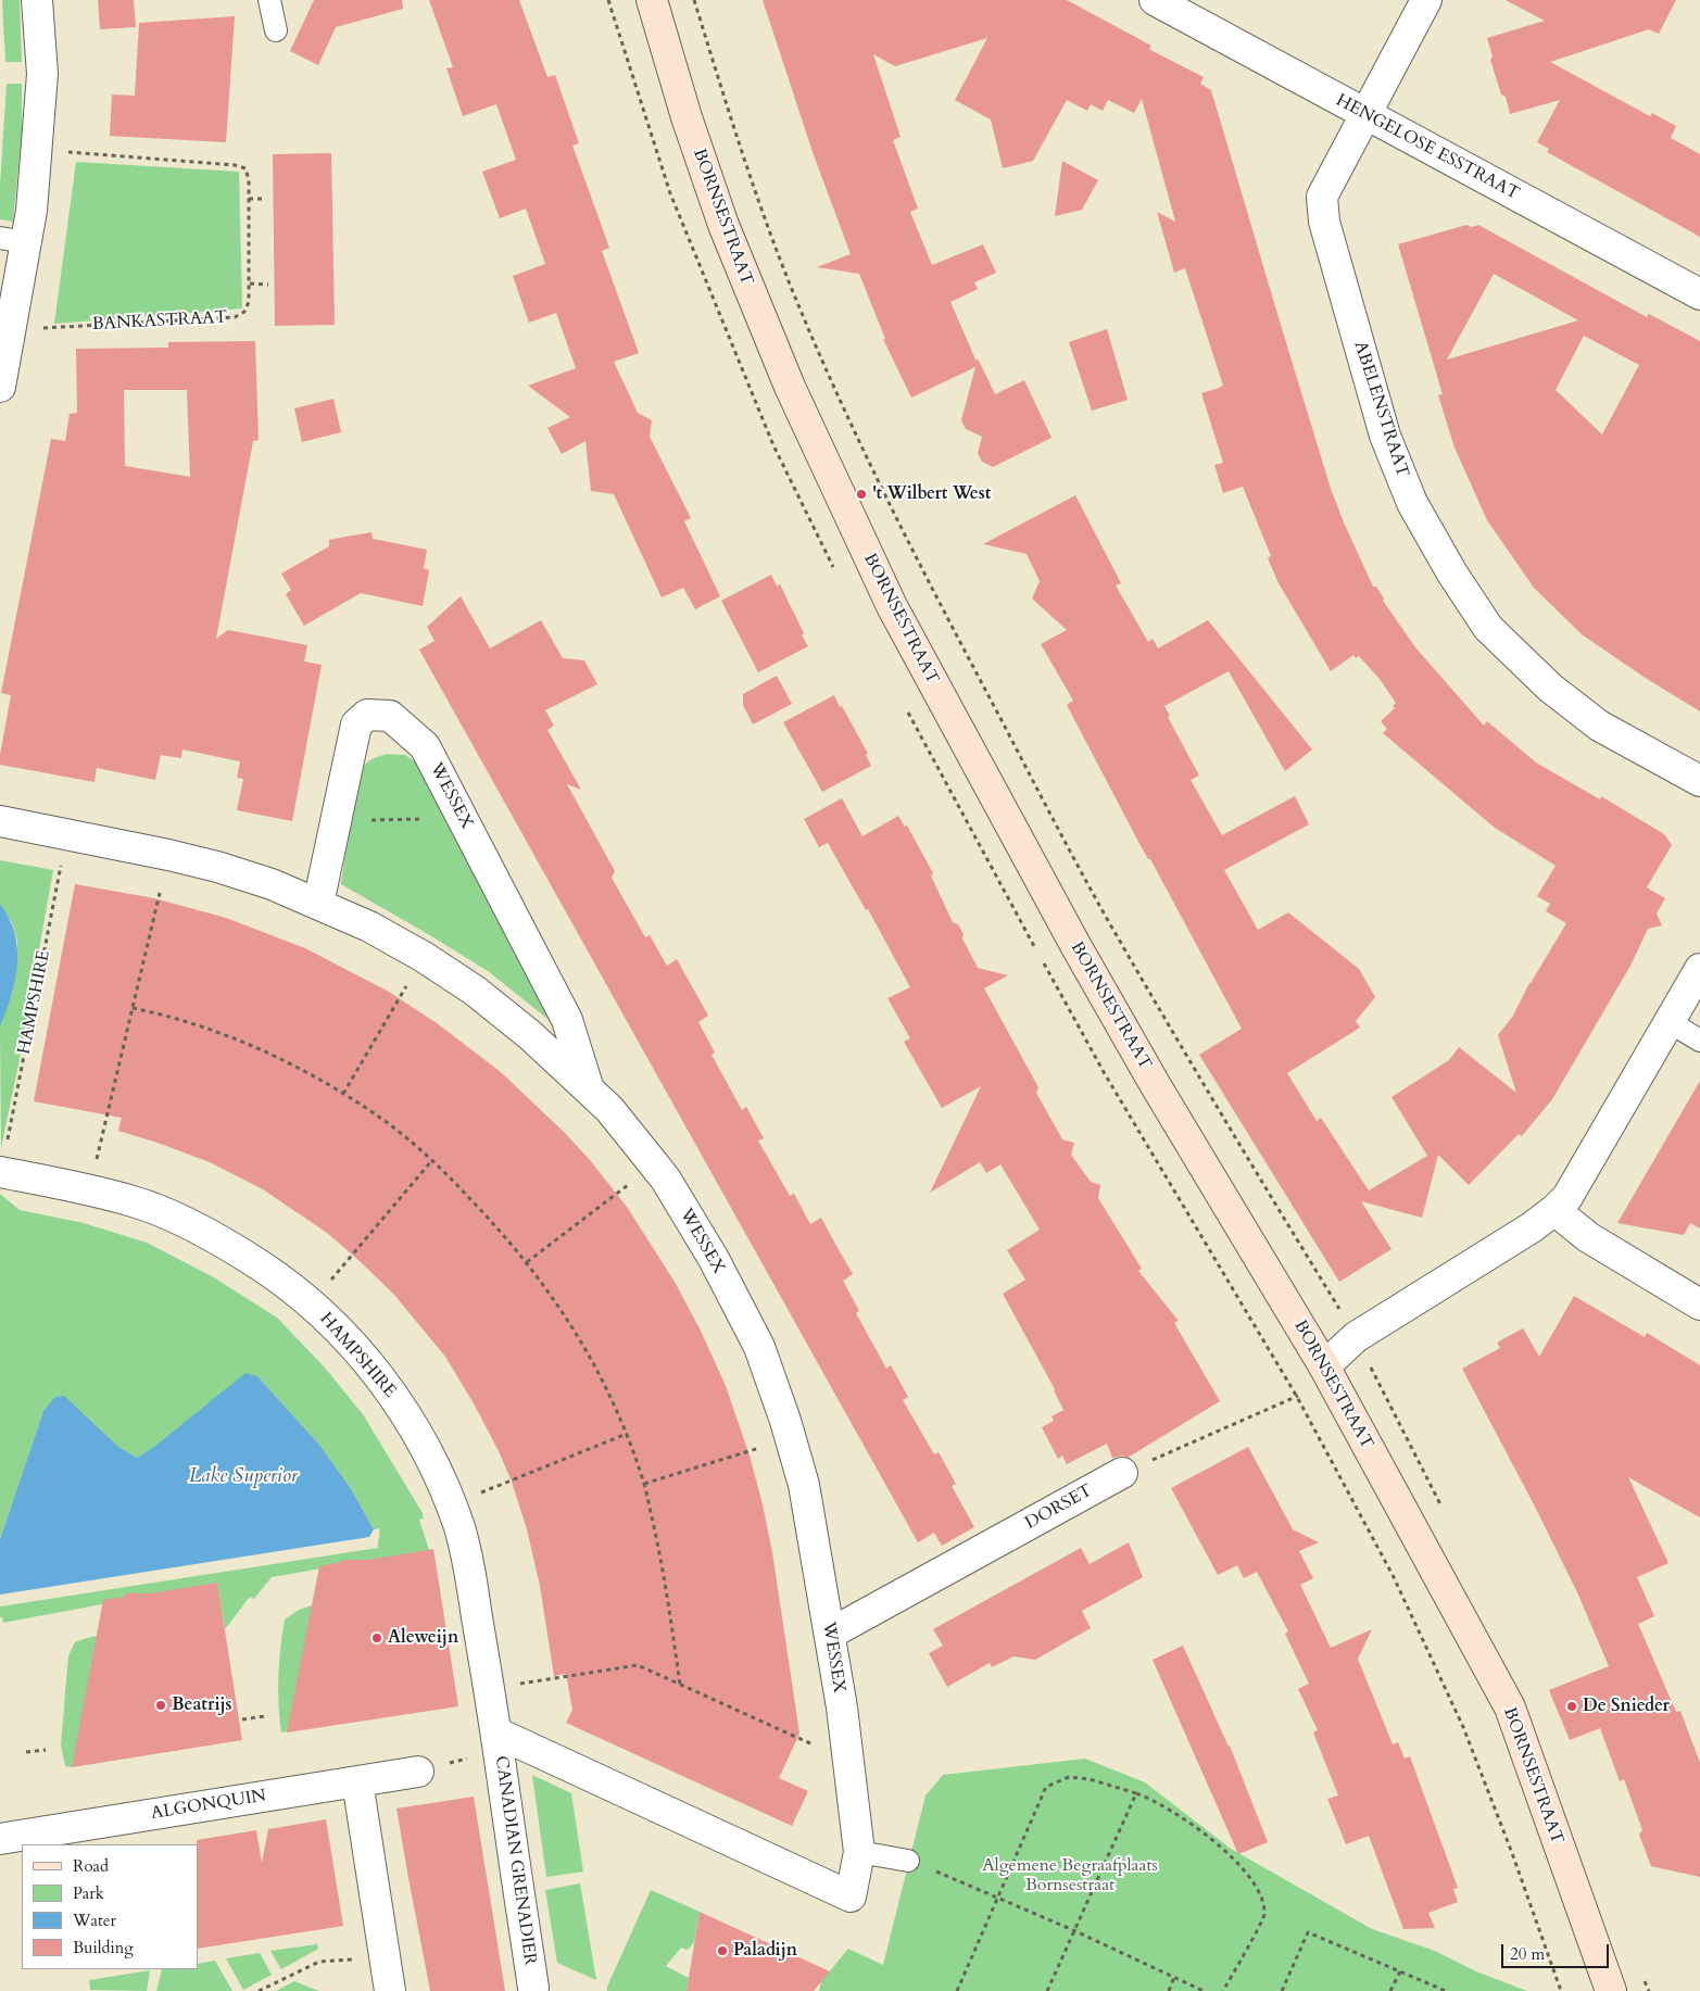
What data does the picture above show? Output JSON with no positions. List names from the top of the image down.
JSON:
{
  "streets": {
    "main road": ["BORNSESTRAAT"],
    "street": [
      "HENGELOSE ESSTRAAT",
      "ABELENSTRAAT",
      "WESSEX",
      "HAMPSHIRE",
      "DORSET",
      "ALGONQUIN",
      "CANADIAN GRENADIER"
    ],
    "path": ["BANKASTRAAT"]
  },
  "crossings": [
    ["HENGELOSE ESSTRAAT", "ABELENSTRAAT"],
    ["WESSEX", "HAMPSHIRE"],
    ["WESSEX", "DORSET"],
    ["WESSEX", "CANADIAN GRENADIER"],
    ["HAMPSHIRE", "CANADIAN GRENADIER"]
  ],
  "water": ["Lake Superior"],
  "parks": ["Algemene Begraafplaats Bornsestraat"],
  "places": [
    "'t Wilbert West",
    "Aleweijn",
    "Beatrijs",
    "De Snieder",
    "Paladijn"
  ],
  "legend": [
    "Road",
    "Park",
    "Water",
    "Building"
  ],
  "scale_bar": "20 m"
}
